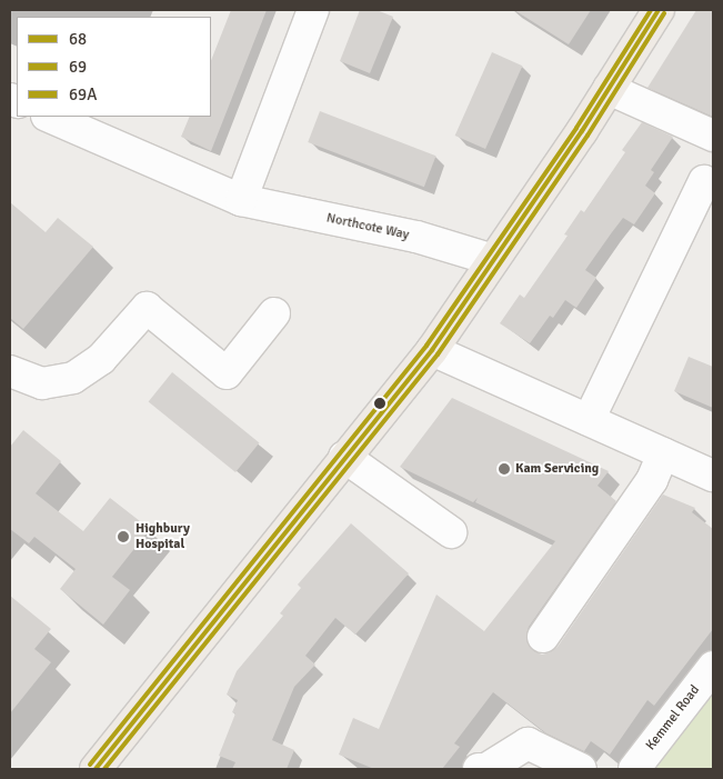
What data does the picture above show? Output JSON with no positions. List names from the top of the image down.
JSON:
{
  "streets": {
    "street": ["Northcote Way", "Kemmel Road"]
  },
  "places": ["Kam Servicing", "Highbury Hospital"],
  "lines": ["transit line 68", "transit line 69A", "transit line 69"],
  "legend": ["68", "69", "69A"]
}
